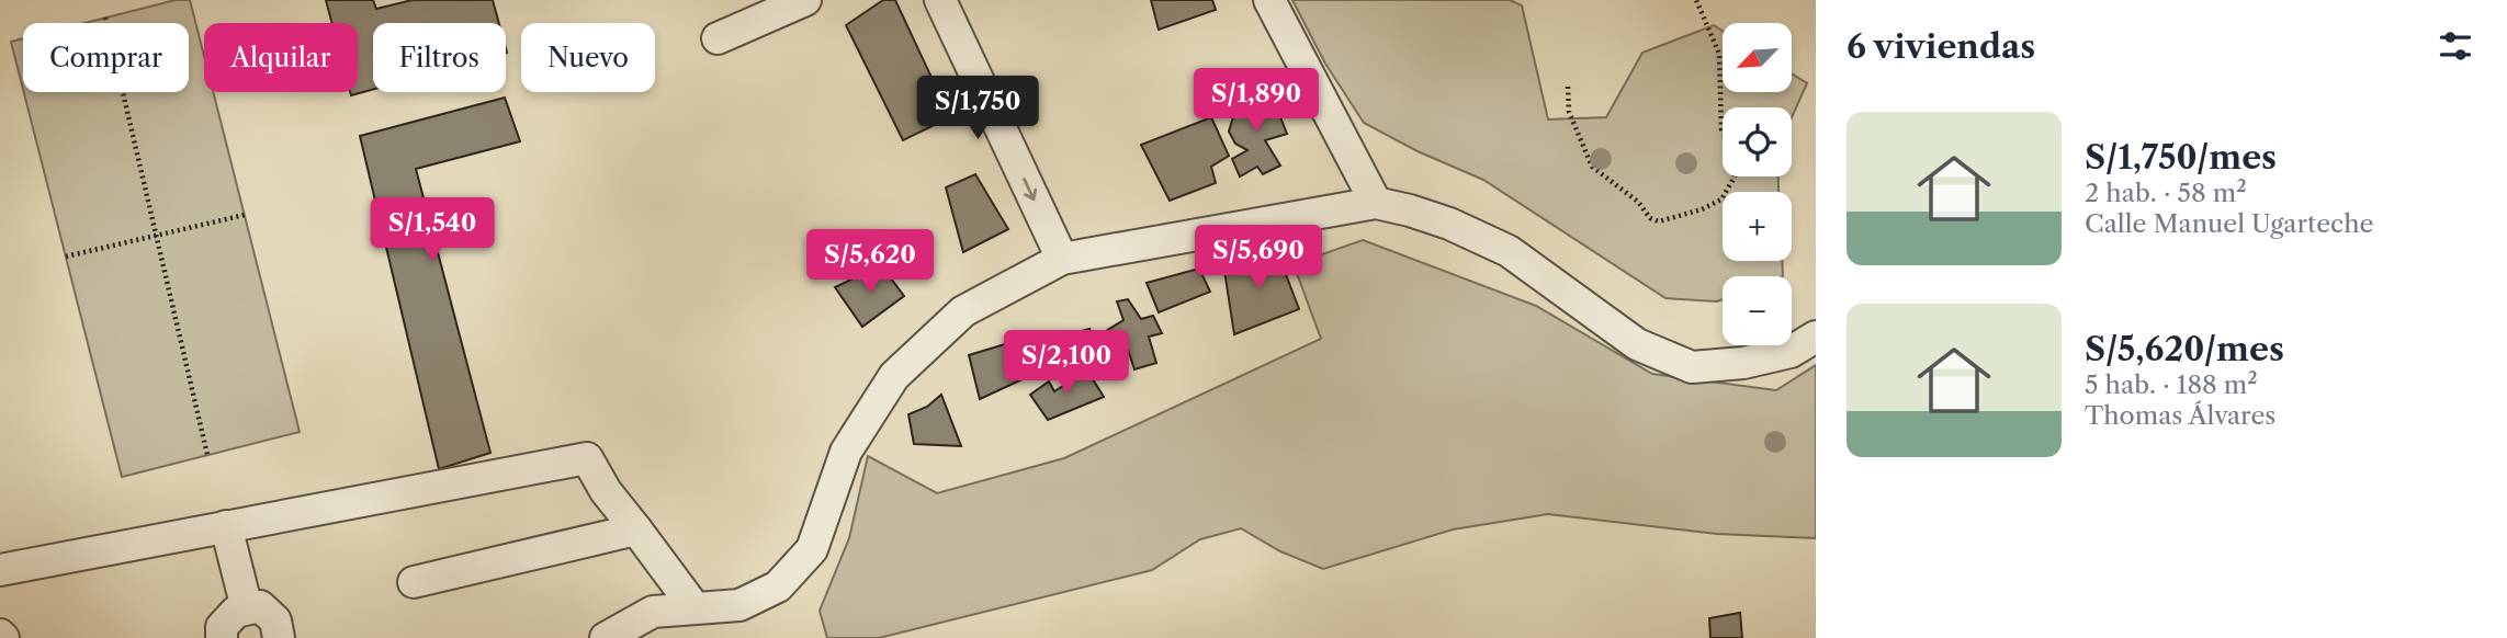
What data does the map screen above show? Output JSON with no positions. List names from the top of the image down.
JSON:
{
  "north": "bottom left",
  "page": {
    "heading": "6 viviendas",
    "map_buttons": ["+", "−"],
    "chip": [
      "Comprar",
      "Alquilar",
      "Filtros",
      "Nuevo"
    ],
    "price": [
      "S/1,890",
      "S/1,750",
      "S/1,540",
      "S/5,690",
      "S/5,620",
      "S/2,100"
    ],
    "list": [
      {
        "name": "S/1,750/mes",
        "note": "2 hab. · 58 m² · Calle Manuel Ugarteche"
      },
      {
        "name": "S/5,620/mes",
        "note": "5 hab. · 188 m² · Thomas Álvares"
      }
    ]
  }
}
